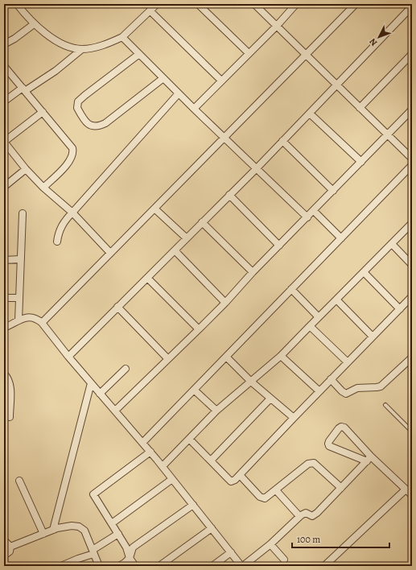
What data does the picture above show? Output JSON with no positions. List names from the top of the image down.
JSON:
{
  "scale_bar": "100 m",
  "north": "bottom left"
}
